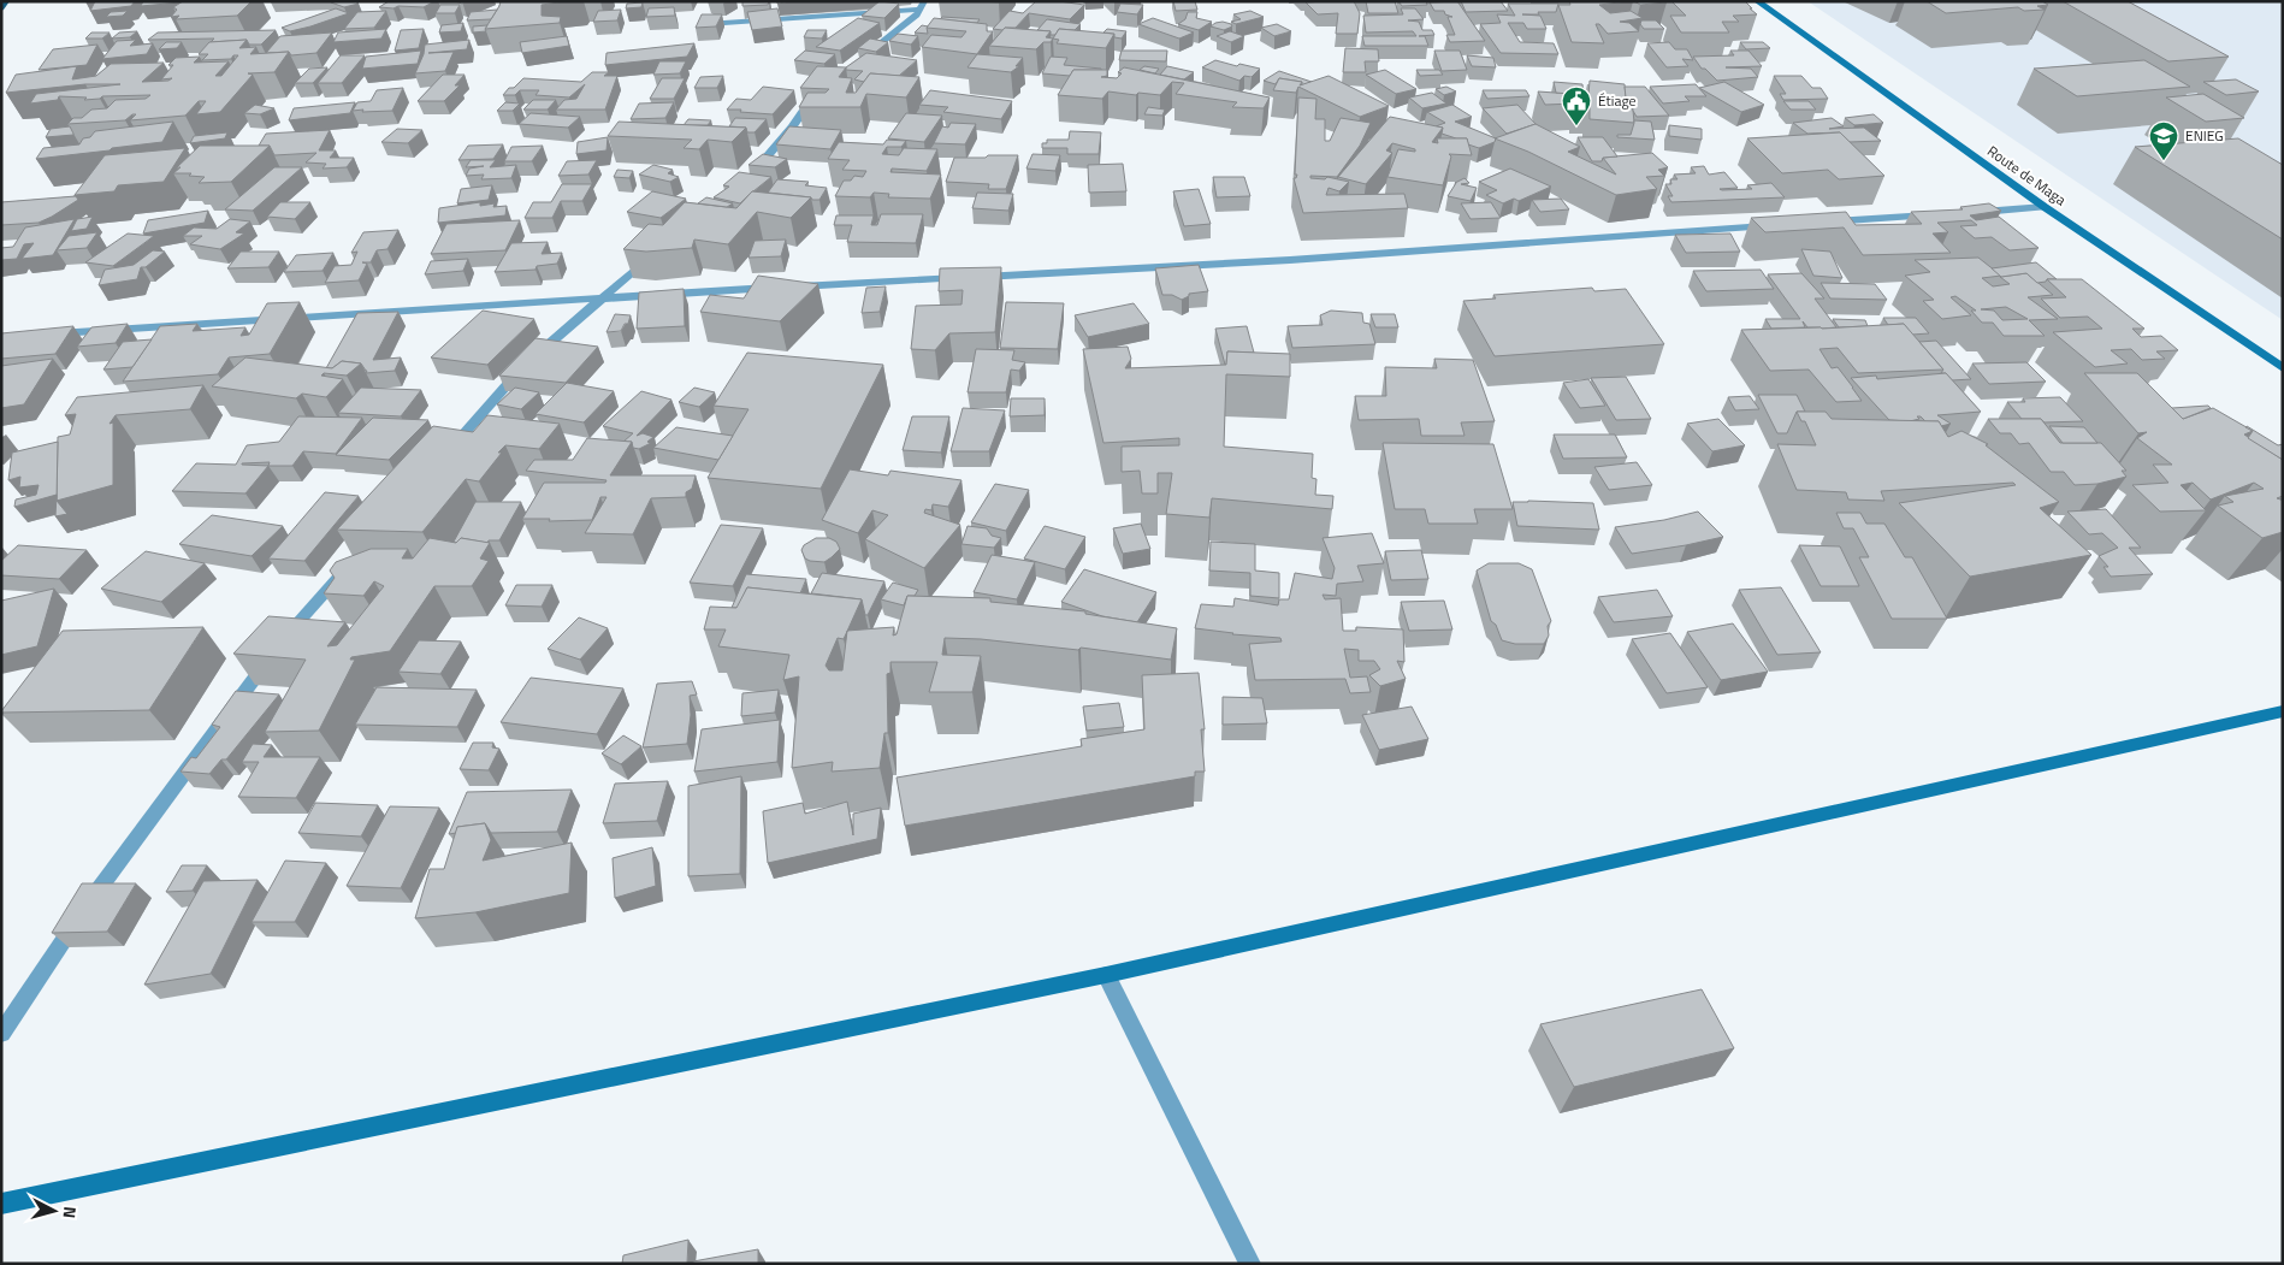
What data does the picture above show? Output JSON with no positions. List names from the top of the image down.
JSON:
{
  "streets": {
    "main road": ["Route de Maga"]
  },
  "places": {
    "public building": ["Étiage"],
    "school or university": ["ENIEG"]
  },
  "north": "right"
}
